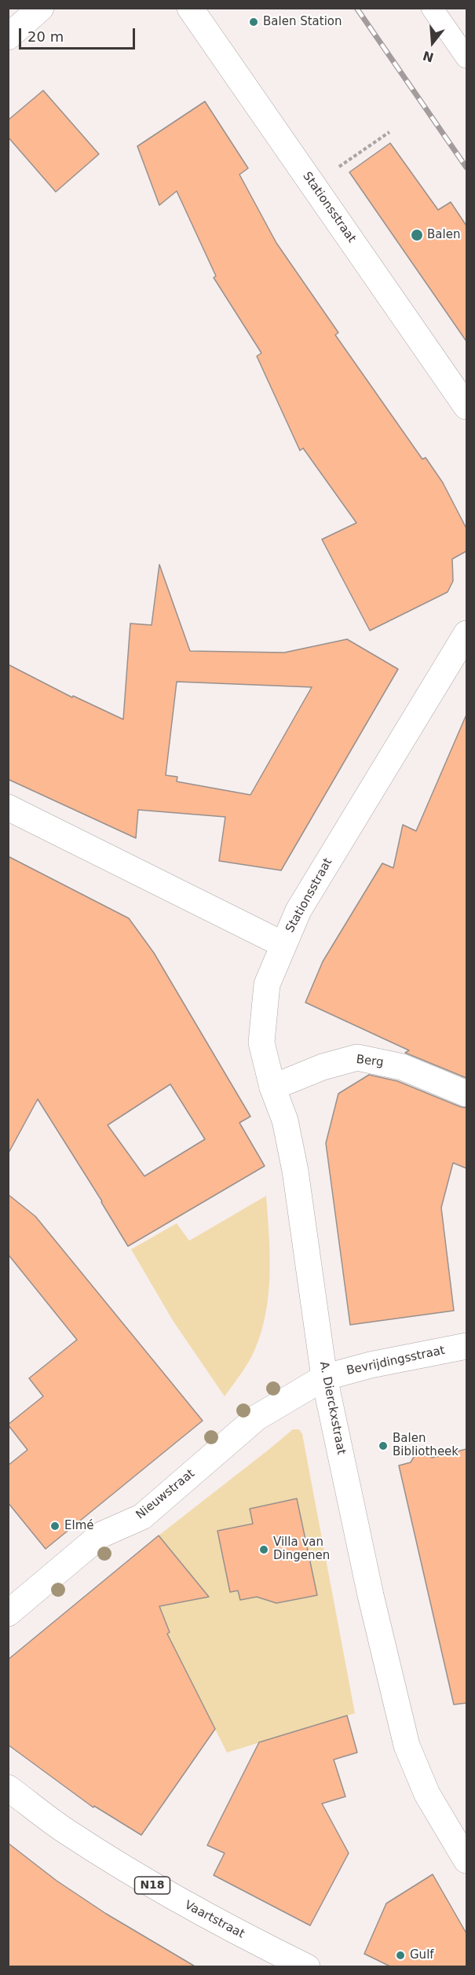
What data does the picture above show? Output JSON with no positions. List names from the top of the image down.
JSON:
{
  "streets": {
    "street": [
      "Stationsstraat",
      "Berg",
      "Bevrijdingsstraat",
      "A. Dierckxstraat",
      "Nieuwstraat",
      "N18",
      "Vaartstraat"
    ]
  },
  "crossings": [
    ["Stationsstraat", "A. Dierckxstraat"],
    ["Berg", "A. Dierckxstraat"],
    ["Bevrijdingsstraat", "A. Dierckxstraat"],
    ["Bevrijdingsstraat", "Nieuwstraat"],
    ["A. Dierckxstraat", "Nieuwstraat"]
  ],
  "places": [
    "Balen Station",
    "Balen",
    "Balen Bibliotheek",
    "Elmé",
    "Villa van Dingenen",
    "Gulf"
  ],
  "scale_bar": "20 m",
  "north": "bottom"
}
